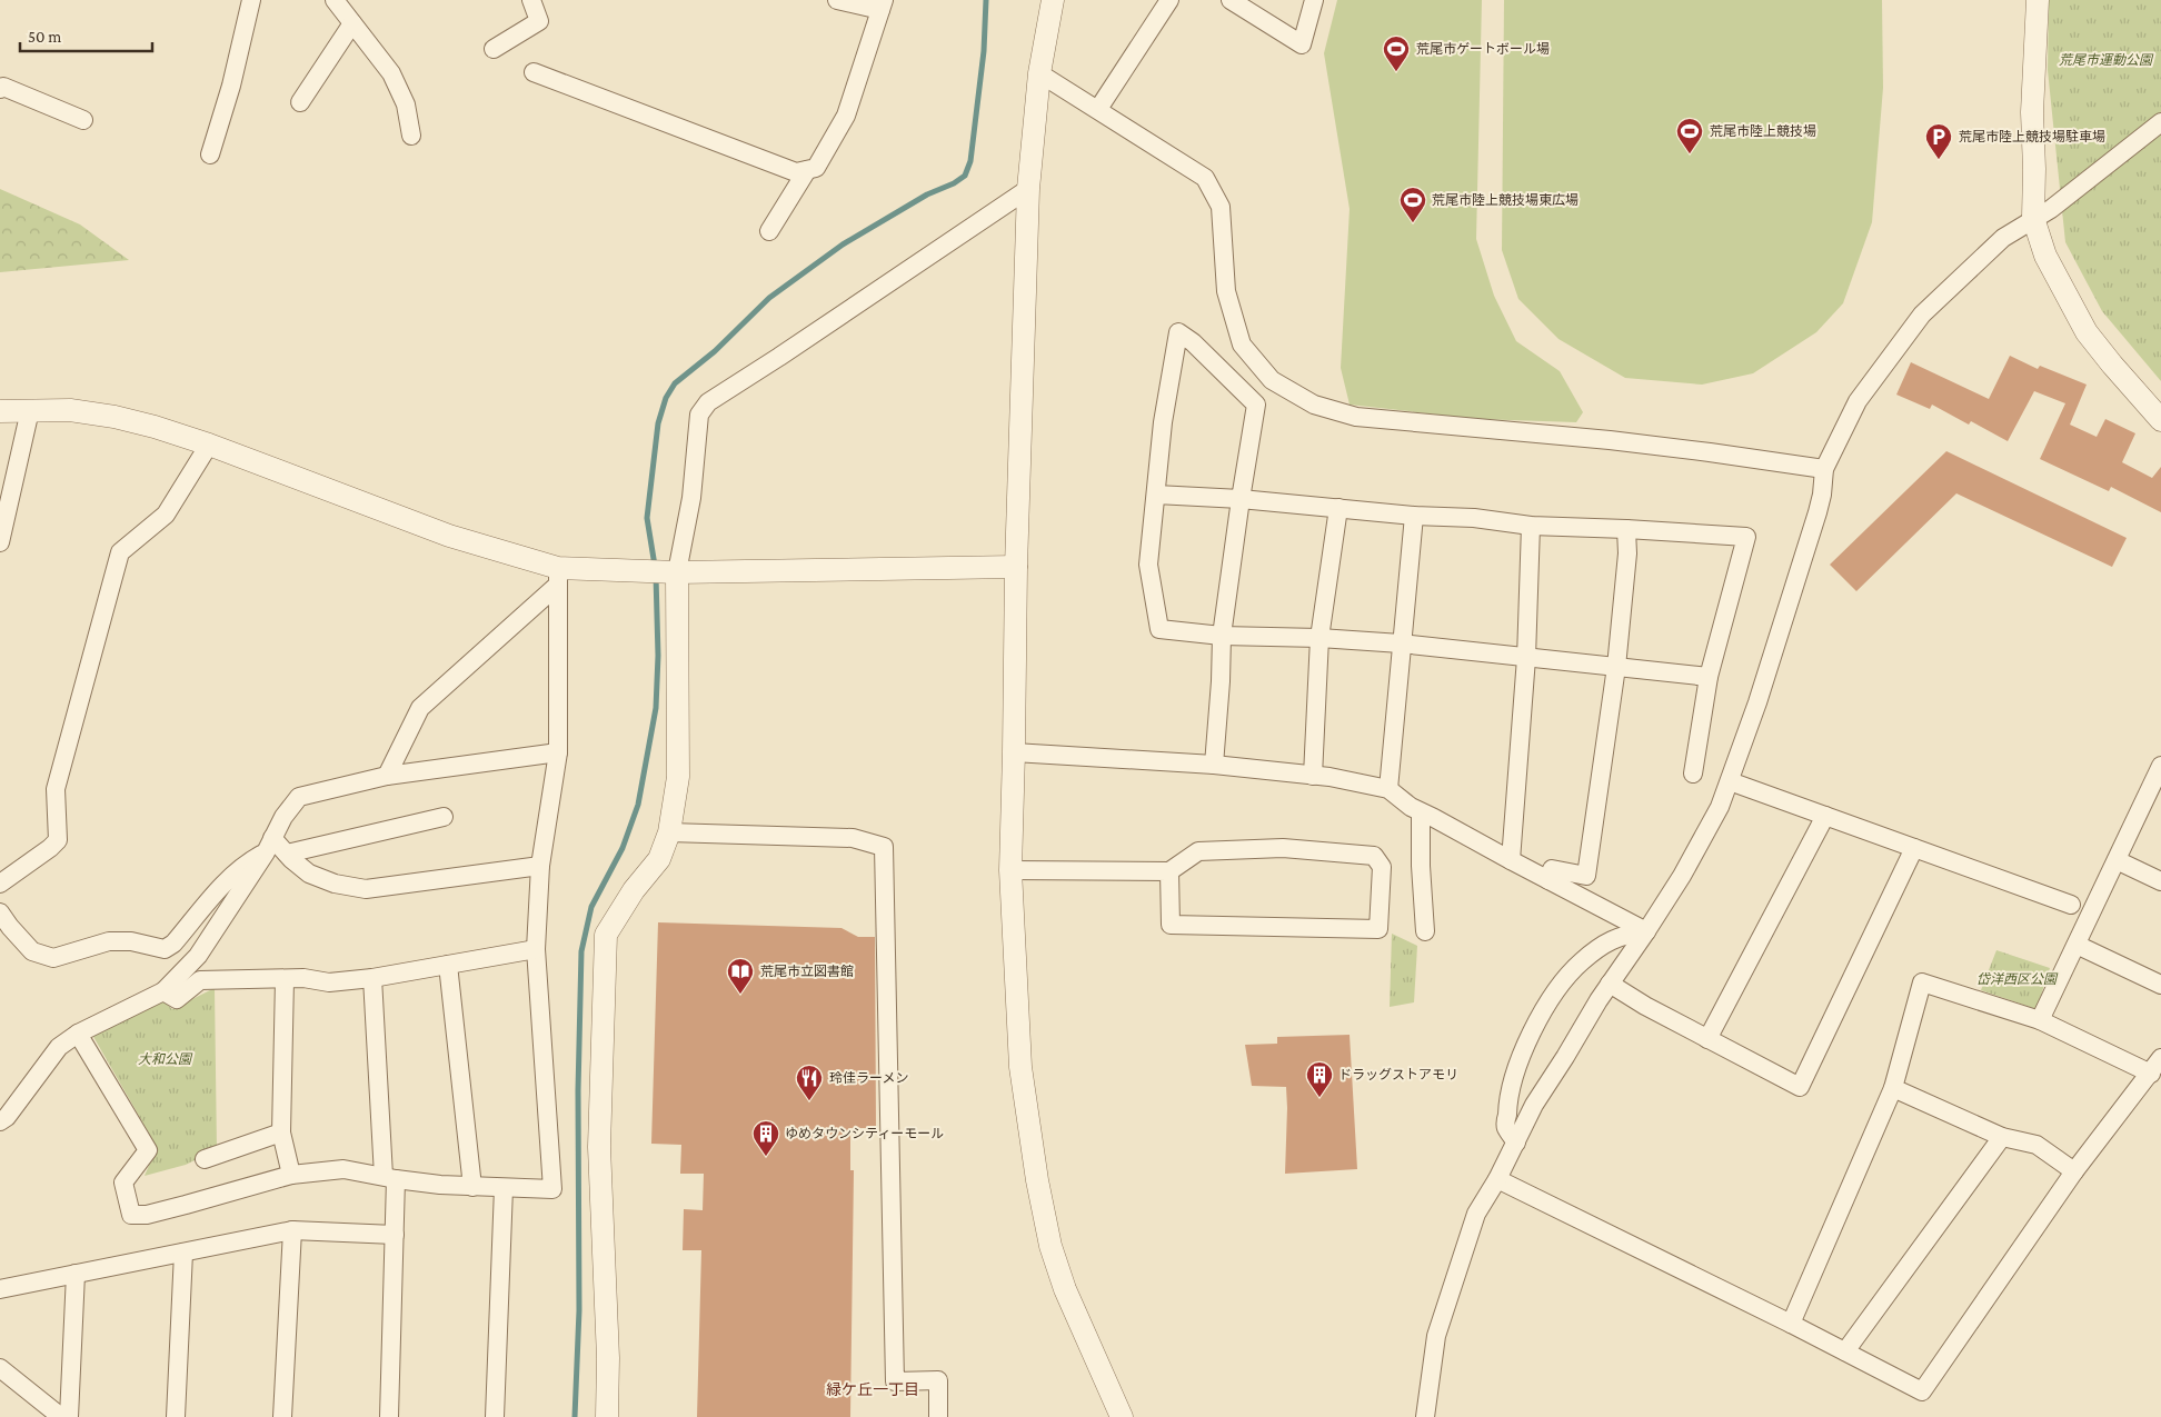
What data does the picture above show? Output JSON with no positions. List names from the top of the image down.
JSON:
{
  "districts": ["緑ケ丘一丁目"],
  "parks": ["荒尾市運動公園", "岱洋西区公園", "大和公園"],
  "places": {
    "sports": ["荒尾市ゲートボール場", "荒尾市陸上競技場", "荒尾市陸上競技場東広場"],
    "parking": ["荒尾市陸上競技場駐車場"],
    "library": ["荒尾市立図書館"],
    "building": ["ドラッグストアモリ", "ゆめタウンシティーモール"],
    "restaurant": ["玲佳ラーメン"]
  },
  "scale_bar": "50 m"
}
